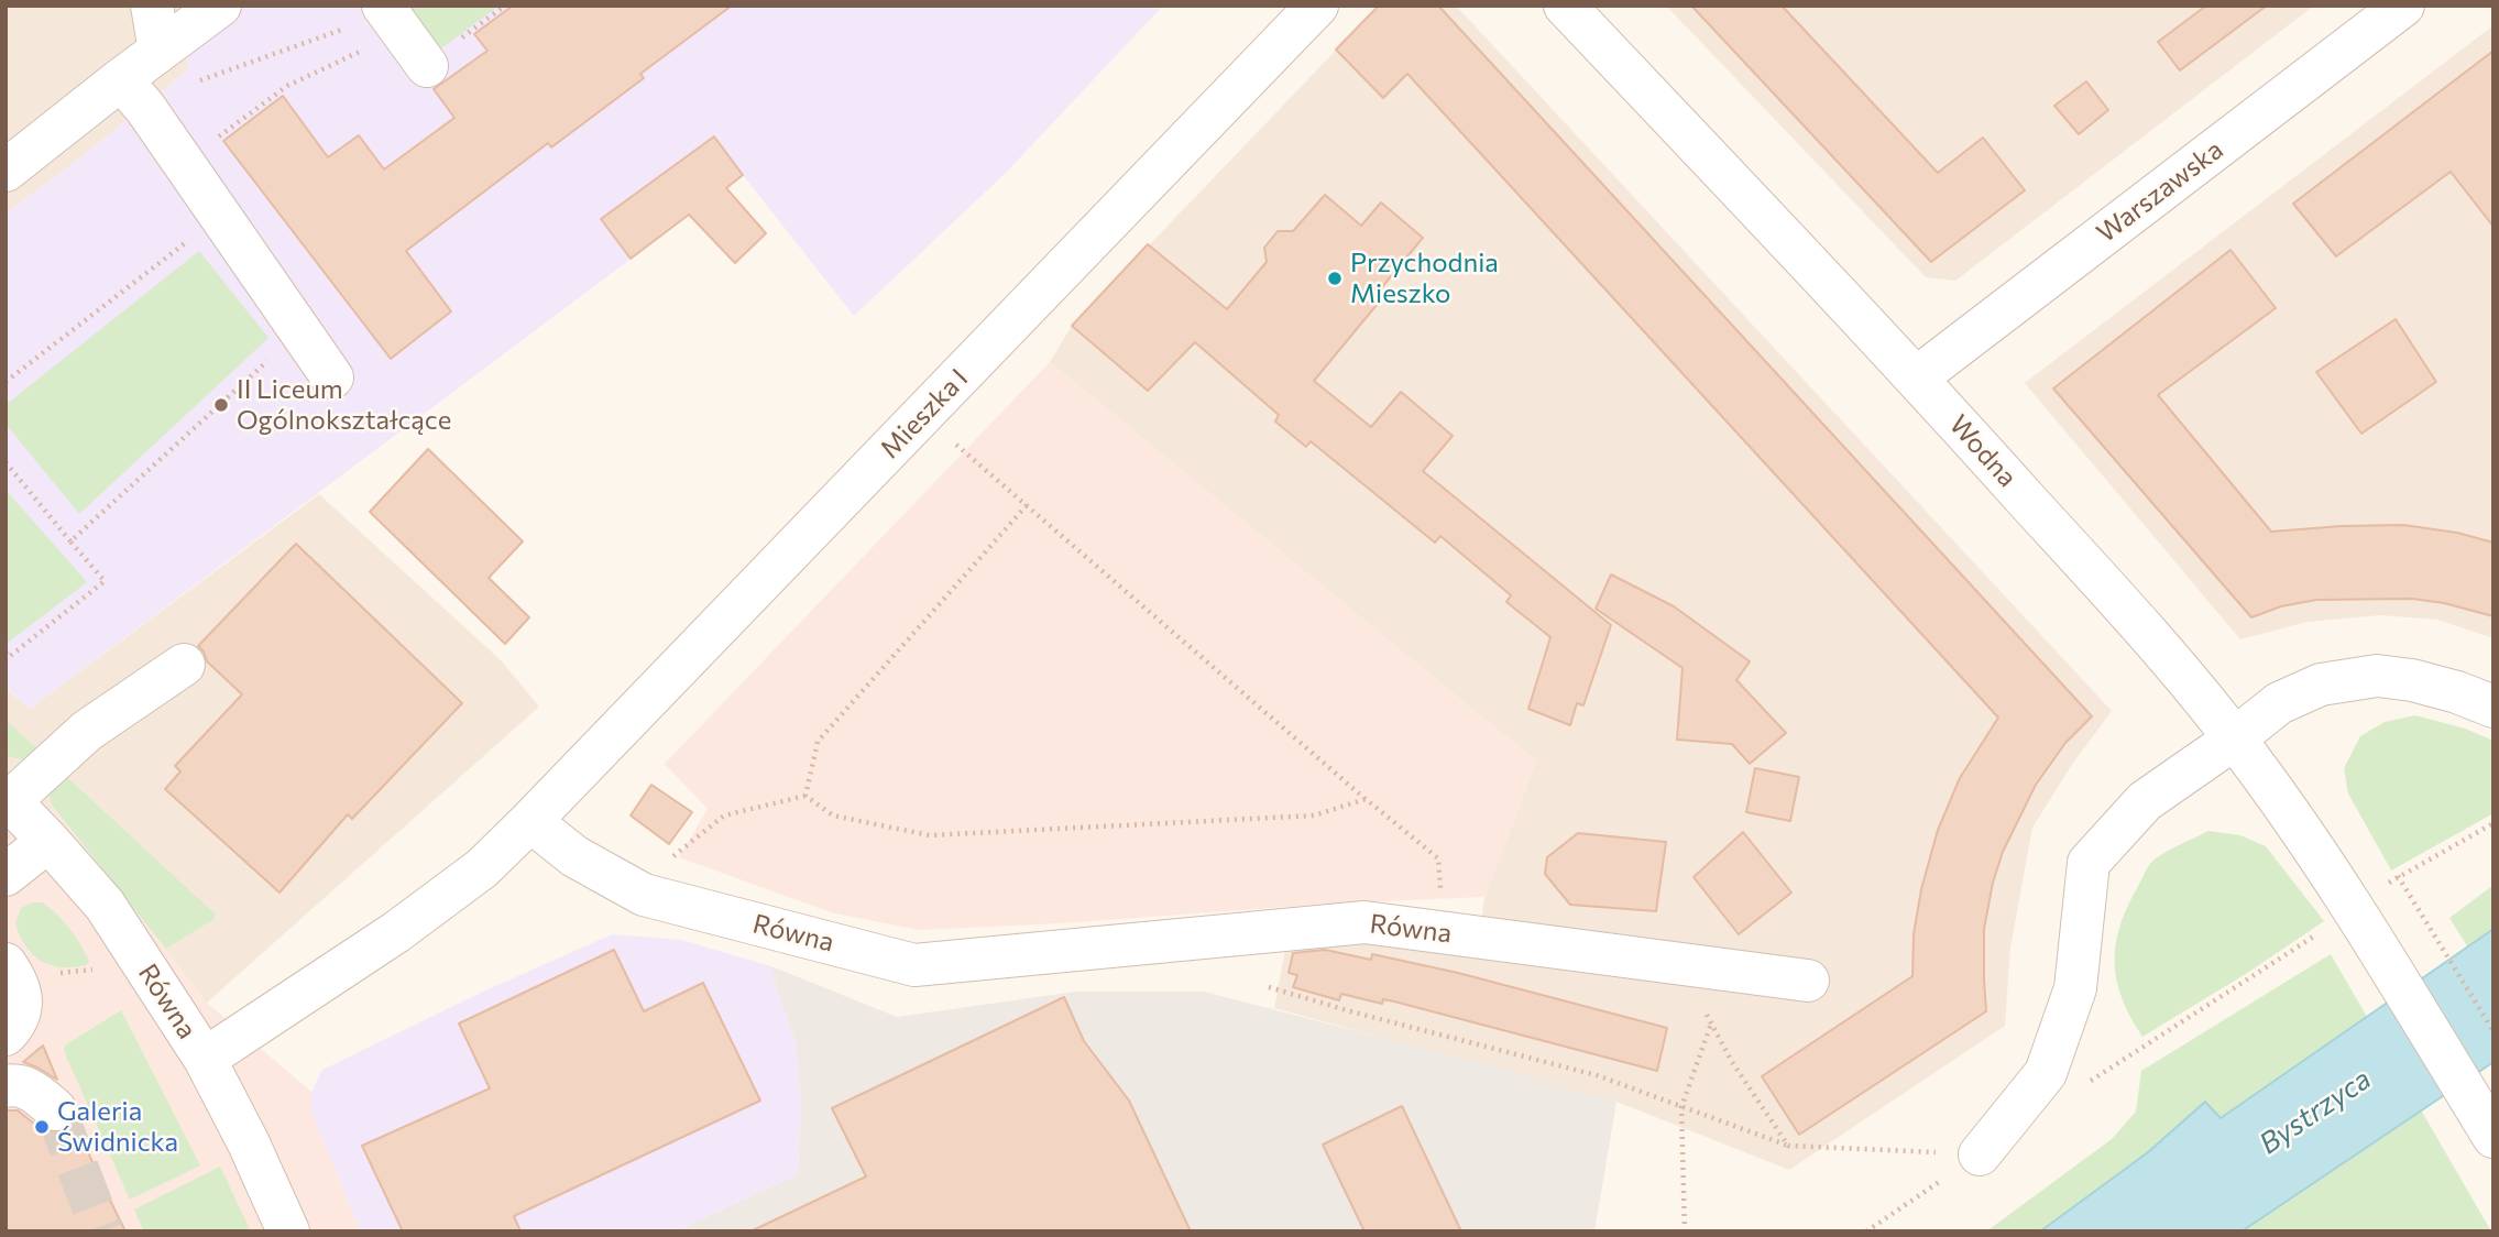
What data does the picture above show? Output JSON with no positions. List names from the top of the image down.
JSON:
{
  "streets": {
    "street": [
      "Warszawska",
      "Mieszka I",
      "Wodna",
      "Równa"
    ]
  },
  "crossings": [
    ["Warszawska", "Wodna"],
    ["Mieszka I", "Równa"]
  ],
  "water": ["Bystrzyca"],
  "places": ["Przychodnia Mieszko", "II Liceum Ogólnokształcące", "Galeria Świdnicka"]
}
